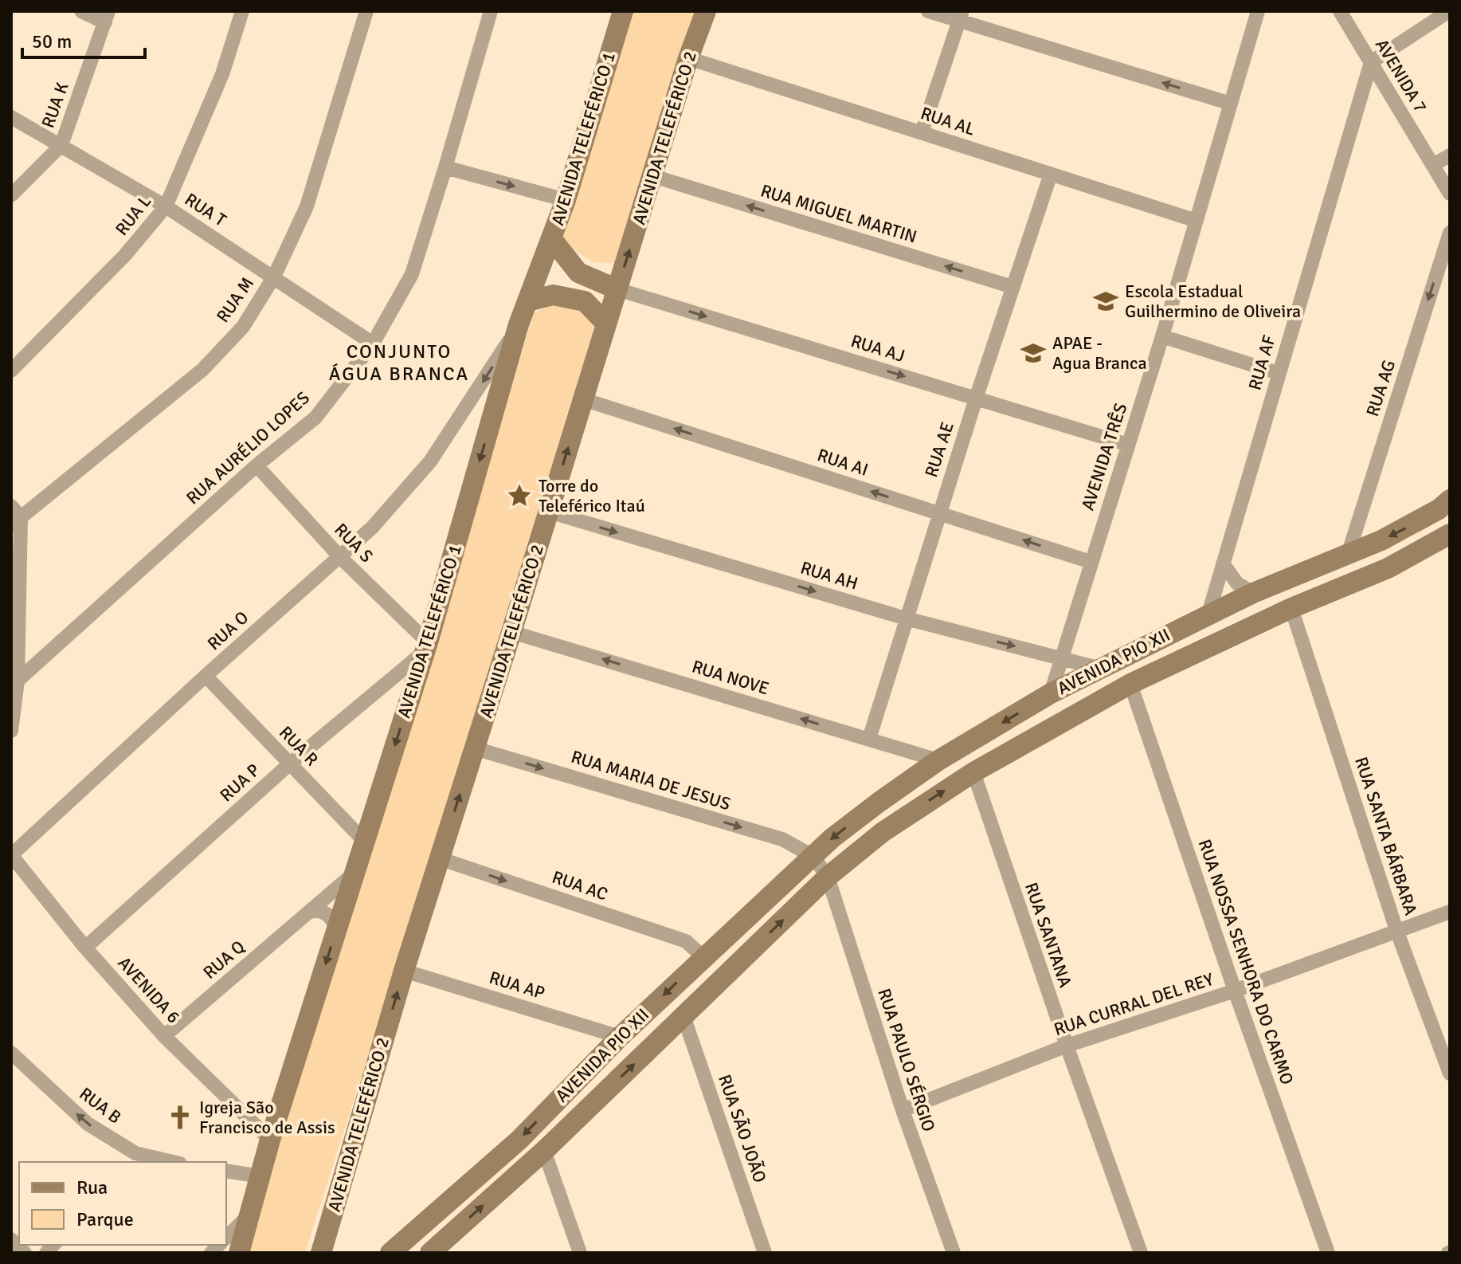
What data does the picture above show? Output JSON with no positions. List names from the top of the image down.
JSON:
{
  "streets": {
    "main road": ["AVENIDA TELEFÉRICO 2", "AVENIDA TELEFÉRICO 1", "AVENIDA PIO XII"],
    "street": [
      "AVENIDA 7",
      "RUA K",
      "RUA AL",
      "RUA T",
      "RUA MIGUEL MARTIN",
      "RUA L",
      "RUA M",
      "RUA AJ",
      "RUA AF",
      "RUA AG",
      "RUA AURÉLIO LOPES",
      "RUA AE",
      "AVENIDA TRÊS",
      "RUA AI",
      "RUA S",
      "RUA AH",
      "RUA O",
      "RUA NOVE",
      "RUA R",
      "RUA MARIA DE JESUS",
      "RUA P",
      "RUA SANTA BÁRBARA",
      "RUA AC",
      "RUA SANTANA",
      "RUA Q",
      "RUA NOSSA SENHORA DO CARMO",
      "RUA AP",
      "AVENIDA 6",
      "RUA CURRAL DEL REY",
      "RUA PAULO SÉRGIO",
      "RUA B",
      "RUA SÃO JOÃO"
    ]
  },
  "crossings": [
    ["AVENIDA 7", "RUA AF"],
    ["RUA K", "RUA T"],
    ["RUA AL", "AVENIDA TELEFÉRICO 2"],
    ["RUA AL", "RUA AE"],
    ["RUA AL", "AVENIDA TRÊS"],
    ["AVENIDA TELEFÉRICO 2", "RUA MIGUEL MARTIN"],
    ["AVENIDA TELEFÉRICO 2", "RUA AJ"],
    ["AVENIDA TELEFÉRICO 2", "RUA AI"],
    ["AVENIDA TELEFÉRICO 2", "RUA AH"],
    ["AVENIDA TELEFÉRICO 2", "RUA NOVE"],
    ["AVENIDA TELEFÉRICO 2", "RUA MARIA DE JESUS"],
    ["AVENIDA TELEFÉRICO 2", "RUA AC"],
    ["AVENIDA TELEFÉRICO 2", "RUA AP"],
    ["AVENIDA TELEFÉRICO 1", "RUA S"],
    ["AVENIDA TELEFÉRICO 1", "RUA O"],
    ["AVENIDA TELEFÉRICO 1", "RUA R"],
    ["AVENIDA TELEFÉRICO 1", "RUA P"],
    ["AVENIDA TELEFÉRICO 1", "RUA Q"],
    ["AVENIDA TELEFÉRICO 1", "AVENIDA 6"],
    ["RUA T", "RUA L"],
    ["RUA T", "RUA M"],
    ["RUA T", "RUA AURÉLIO LOPES"],
    ["RUA MIGUEL MARTIN", "RUA AE"],
    ["RUA AJ", "RUA AE"],
    ["RUA AJ", "AVENIDA TRÊS"],
    ["RUA AF", "AVENIDA PIO XII"],
    ["RUA AG", "AVENIDA PIO XII"],
    ["RUA AURÉLIO LOPES", "RUA S"],
    ["RUA AE", "RUA AI"],
    ["RUA AE", "RUA AH"],
    ["RUA AE", "RUA NOVE"],
    ["AVENIDA TRÊS", "RUA AI"],
    ["AVENIDA TRÊS", "RUA AH"],
    ["AVENIDA TRÊS", "AVENIDA PIO XII"],
    ["RUA S", "RUA O"],
    ["RUA S", "RUA P"],
    ["RUA AH", "AVENIDA PIO XII"],
    ["RUA O", "RUA R"],
    ["RUA O", "AVENIDA 6"],
    ["AVENIDA PIO XII", "RUA NOVE"],
    ["AVENIDA PIO XII", "RUA MARIA DE JESUS"],
    ["AVENIDA PIO XII", "RUA SANTA BÁRBARA"],
    ["AVENIDA PIO XII", "RUA AC"],
    ["AVENIDA PIO XII", "RUA SANTANA"],
    ["AVENIDA PIO XII", "RUA NOSSA SENHORA DO CARMO"],
    ["AVENIDA PIO XII", "RUA AP"],
    ["AVENIDA PIO XII", "RUA PAULO SÉRGIO"],
    ["AVENIDA PIO XII", "RUA SÃO JOÃO"],
    ["RUA R", "RUA P"],
    ["RUA P", "AVENIDA 6"],
    ["RUA SANTA BÁRBARA", "RUA CURRAL DEL REY"],
    ["RUA SANTANA", "RUA CURRAL DEL REY"],
    ["RUA Q", "AVENIDA 6"],
    ["RUA NOSSA SENHORA DO CARMO", "RUA CURRAL DEL REY"],
    ["RUA CURRAL DEL REY", "RUA PAULO SÉRGIO"]
  ],
  "one_way": [
    "AVENIDA TELEFÉRICO 2",
    "AVENIDA TELEFÉRICO 1",
    "RUA MIGUEL MARTIN",
    "RUA AJ",
    "RUA AG",
    "RUA AI",
    "RUA AH",
    "RUA NOVE",
    "RUA MARIA DE JESUS",
    "RUA AC",
    "RUA B"
  ],
  "districts": ["CONJUNTO ÁGUA BRANCA"],
  "places": {
    "school or university": ["Escola Estadual Guilhermino de Oliveira", "APAE - Agua Branca"],
    "place": ["Torre do Teleférico Itaú"],
    "church": ["Igreja São Francisco de Assis"]
  },
  "legend": ["Rua", "Parque"],
  "scale_bar": "50 m"
}
